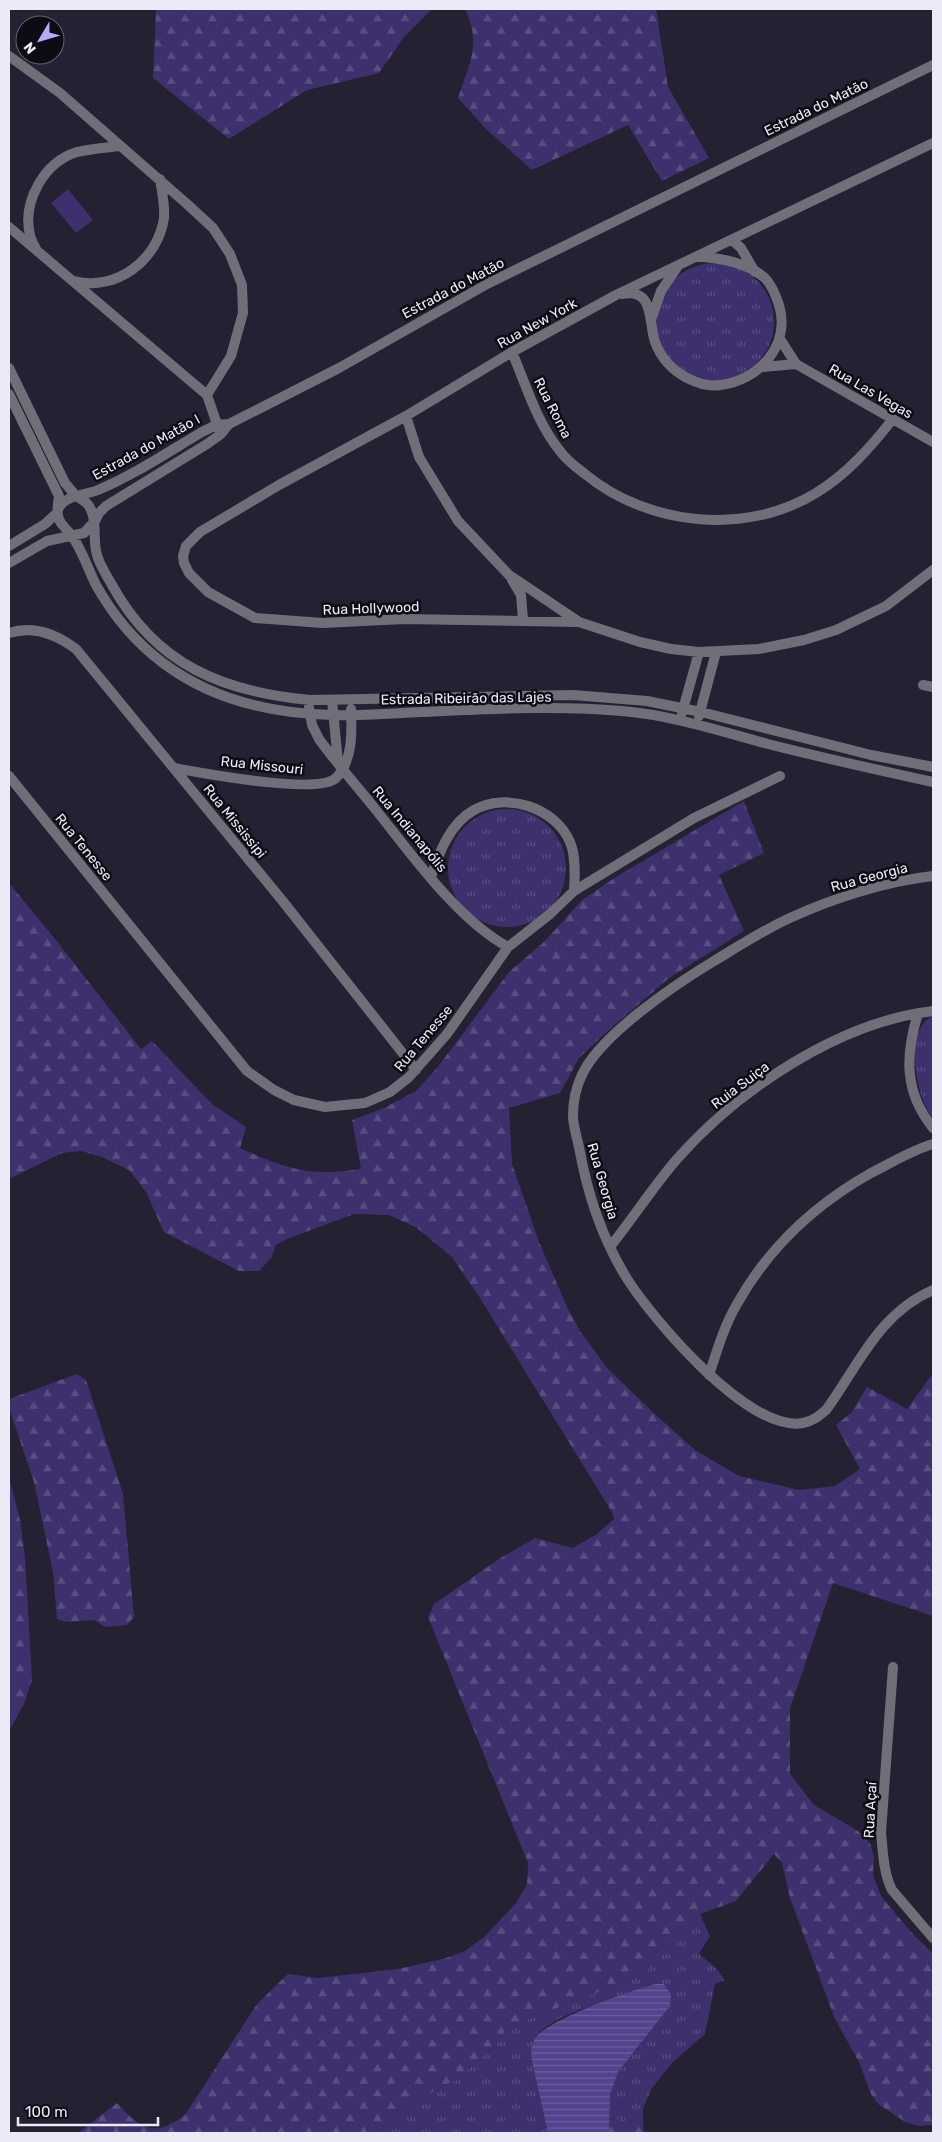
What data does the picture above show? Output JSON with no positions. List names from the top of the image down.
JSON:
{
  "streets": {
    "street": [
      "Estrada do Matão",
      "Rua New York",
      "Rua Las Vegas",
      "Rua Roma",
      "Estrada do Matão I",
      "Rua Hollywood",
      "Estrada Ribeirão das Lajes",
      "Rua Missouri",
      "Rua Mississipi",
      "Rua Indianapólis",
      "Rua Tenesse",
      "Rua Georgia",
      "Ruia Suiça",
      "Rua Açaí"
    ]
  },
  "crossings": [
    ["Estrada do Matão", "Estrada do Matão I"],
    ["Rua New York", "Rua Las Vegas"],
    ["Rua New York", "Rua Roma"],
    ["Rua New York", "Rua Hollywood"],
    ["Rua Las Vegas", "Rua Roma"],
    ["Estrada do Matão I", "Estrada Ribeirão das Lajes"],
    ["Estrada Ribeirão das Lajes", "Rua Indianapólis"],
    ["Rua Missouri", "Rua Mississipi"],
    ["Rua Missouri", "Rua Indianapólis"],
    ["Rua Mississipi", "Rua Tenesse"],
    ["Rua Indianapólis", "Rua Tenesse"],
    ["Rua Georgia", "Ruia Suiça"]
  ],
  "scale_bar": "100 m",
  "north": "bottom left"
}
